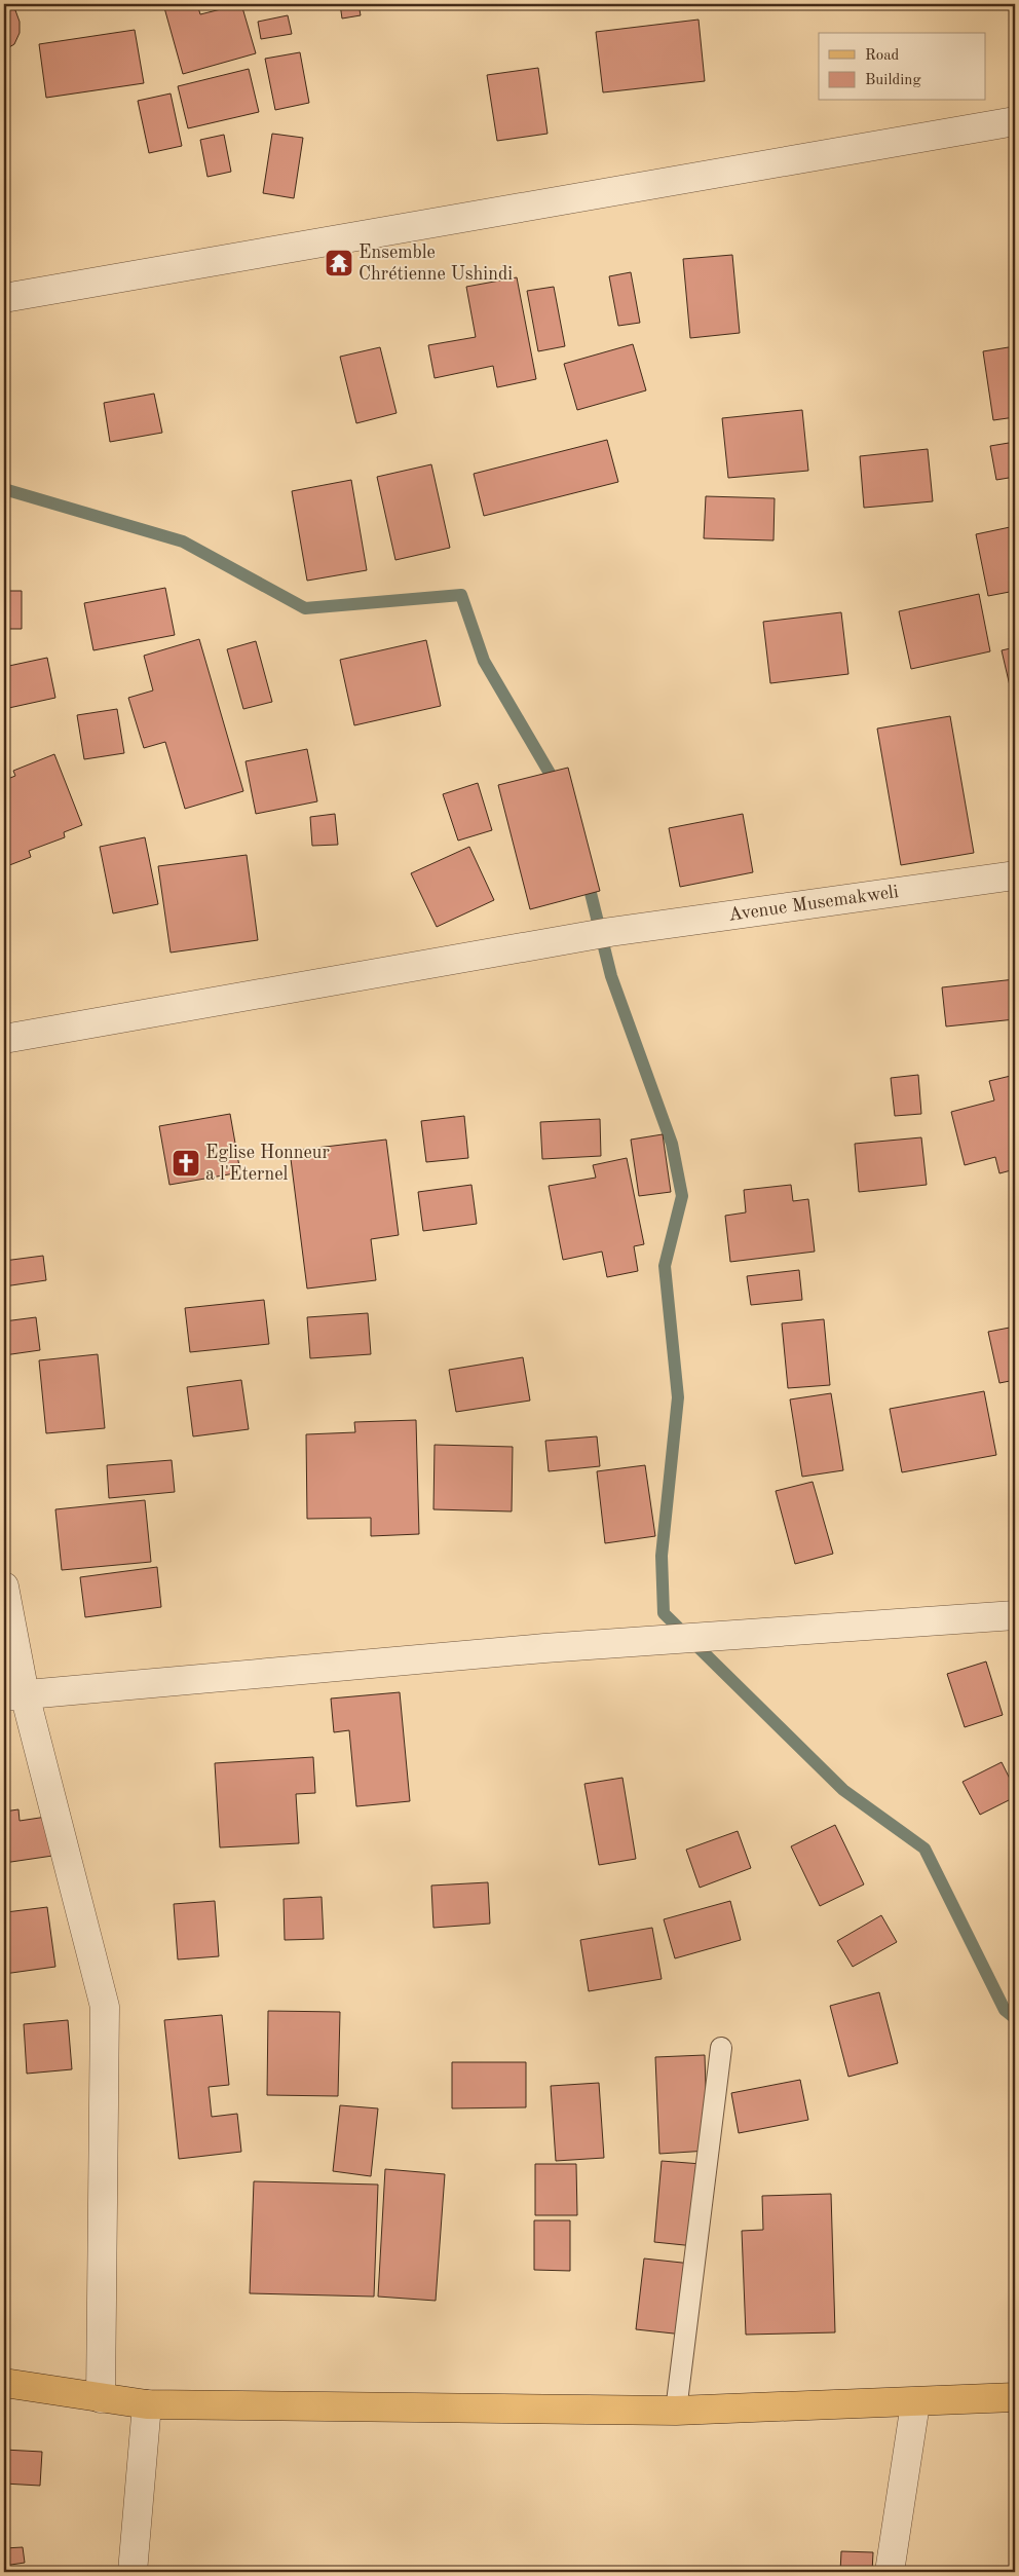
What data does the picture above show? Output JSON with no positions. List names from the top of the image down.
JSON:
{
  "streets": {
    "street": ["Avenue Musemakweli"]
  },
  "places": {
    "temple": ["Ensemble Chrétienne Ushindi"],
    "church": ["Eglise Honneur a l'Eternel"]
  },
  "legend": ["Road", "Building"]
}
